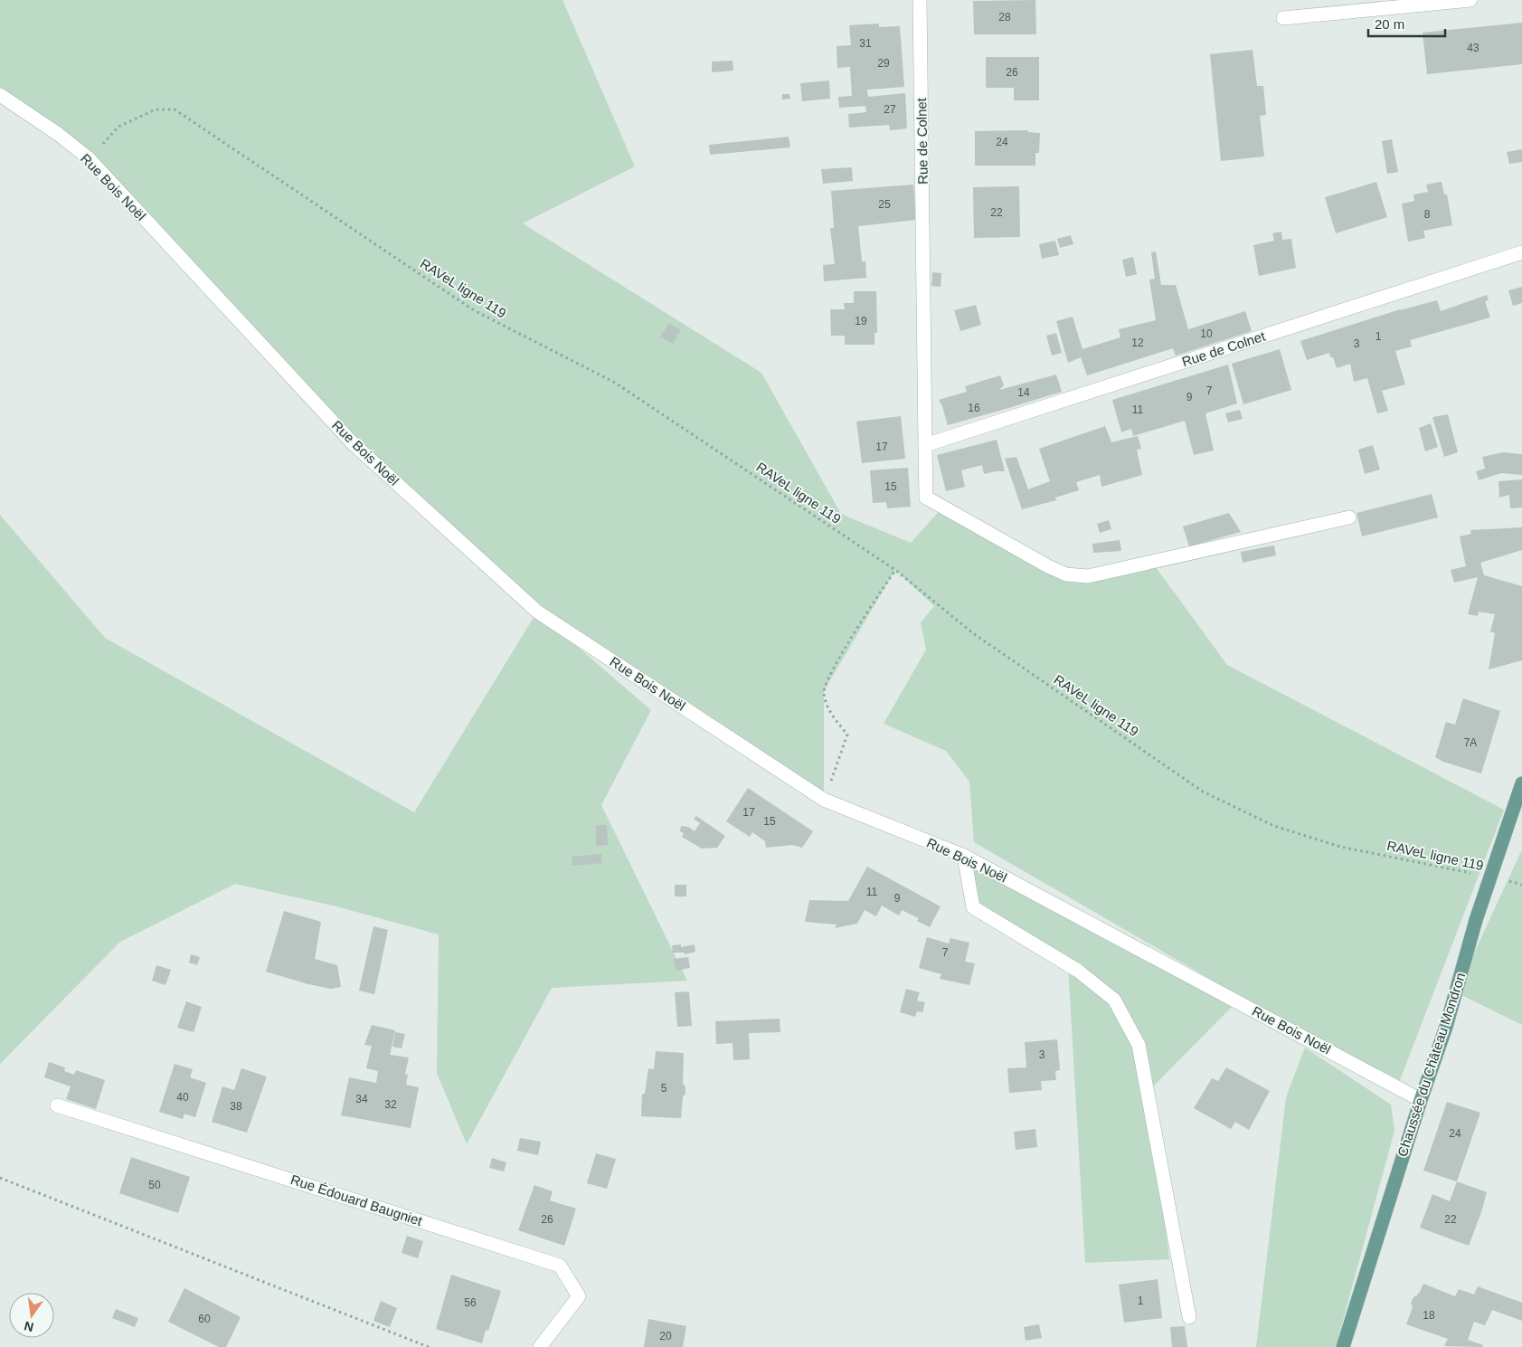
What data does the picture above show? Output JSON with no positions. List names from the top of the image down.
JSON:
{
  "streets": {
    "main road": ["Chaussée du Château Mondron"],
    "street": ["Rue de Colnet", "Rue Bois Noël", "Rue Édouard Baugniet"],
    "path": ["RAVeL ligne 119"]
  },
  "crossings": [
    ["Rue Bois Noël", "RAVeL ligne 119"],
    ["Rue Bois Noël", "Chaussée du Château Mondron"]
  ],
  "house_numbers": [
    "28",
    "31",
    "43",
    "29",
    "26",
    "27",
    "24",
    "25",
    "22",
    "8",
    "19",
    "10",
    "1",
    "12",
    "3",
    "7",
    "14",
    "9",
    "16",
    "11",
    "17",
    "15",
    "7A",
    "17",
    "15",
    "11",
    "9",
    "7",
    "3",
    "5",
    "40",
    "34",
    "32",
    "38",
    "24",
    "50",
    "26",
    "22",
    "1",
    "56",
    "18",
    "60",
    "20"
  ],
  "scale_bar": "20 m",
  "north": "bottom"
}
